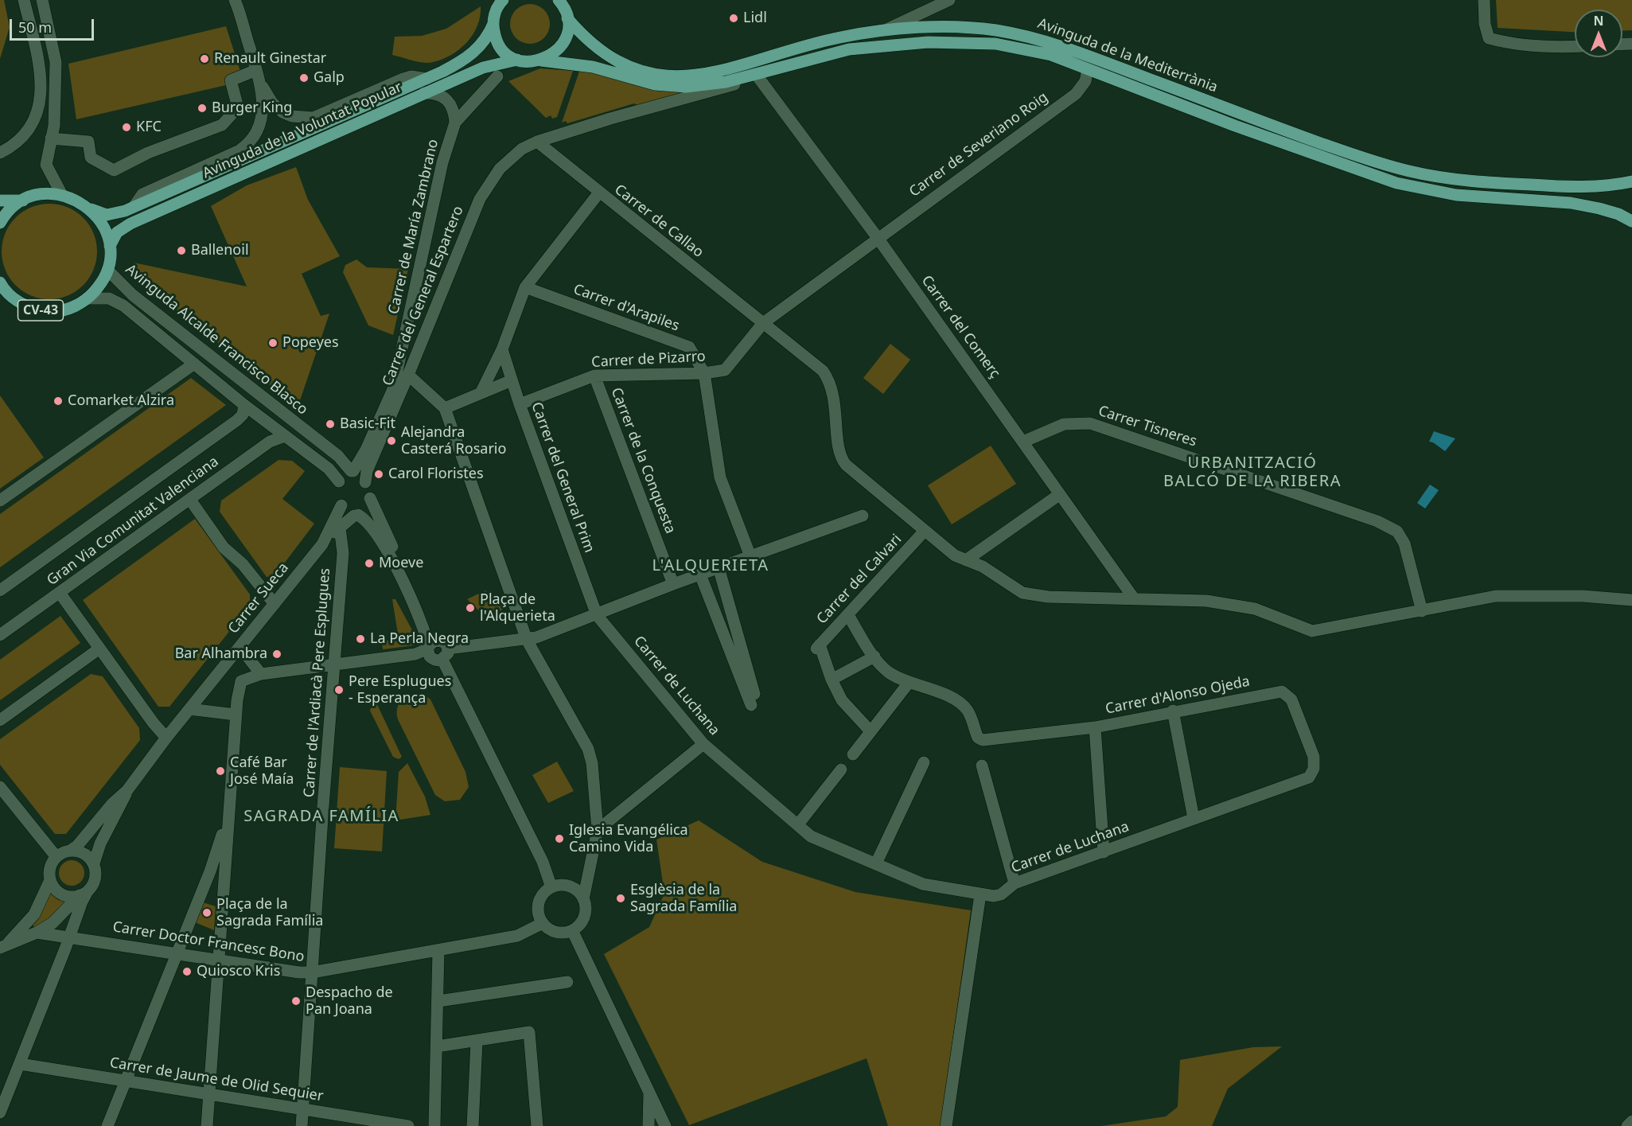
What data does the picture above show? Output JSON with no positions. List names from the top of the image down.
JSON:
{
  "streets": {
    "main road": ["Avinguda de la Mediterrània", "Avinguda de la Voluntat Popular", "CV-43"],
    "street": [
      "Carrer de Severiano Roig",
      "Carrer de Callao",
      "Carrer de María Zambrano",
      "Carrer del General Espartero",
      "Carrer d'Arapiles",
      "Carrer del Comerç",
      "Avinguda Alcalde Francisco Blasco",
      "Carrer de Pizarro",
      "Carrer Tisneres",
      "Carrer de la Conquesta",
      "Carrer del General Prim",
      "Gran Via Comunitat Valenciana",
      "Carrer del Calvari",
      "Carrer Sueca",
      "Carrer de l'Ardiacà Pere Esplugues",
      "Carrer de Luchana",
      "Carrer d'Alonso Ojeda",
      "Carrer Doctor Francesc Bono",
      "Carrer de Jaume de Olid Sequier"
    ]
  },
  "crossings": [
    ["Avinguda de la Mediterrània", "Carrer de Severiano Roig"],
    ["Avinguda de la Voluntat Popular", "CV-43"],
    ["Carrer de Severiano Roig", "Carrer del Comerç"],
    ["Carrer de Severiano Roig", "Carrer de Pizarro"],
    ["Carrer de Callao", "Carrer del General Espartero"],
    ["Carrer de Callao", "Carrer del Comerç"],
    ["Carrer de Callao", "Carrer de Pizarro"],
    ["Carrer de Callao", "Carrer Tisneres"],
    ["Carrer de Callao", "Carrer del Calvari"],
    ["Carrer de María Zambrano", "Carrer del General Espartero"],
    ["Carrer de María Zambrano", "Avinguda Alcalde Francisco Blasco"],
    ["Carrer de María Zambrano", "Carrer Sueca"],
    ["Carrer del General Espartero", "Avinguda Alcalde Francisco Blasco"],
    ["Carrer del General Espartero", "Carrer Sueca"],
    ["Carrer d'Arapiles", "Carrer de Pizarro"],
    ["CV-43", "Avinguda Alcalde Francisco Blasco"],
    ["Carrer del Comerç", "Carrer de Pizarro"],
    ["Carrer del Comerç", "Carrer Tisneres"],
    ["Avinguda Alcalde Francisco Blasco", "Carrer Sueca"],
    ["Carrer de Pizarro", "Carrer de la Conquesta"],
    ["Carrer de Pizarro", "Carrer del General Prim"],
    ["Carrer del General Prim", "Carrer de Luchana"],
    ["Carrer Sueca", "Carrer de l'Ardiacà Pere Esplugues"],
    ["Carrer de l'Ardiacà Pere Esplugues", "Carrer Doctor Francesc Bono"],
    ["Carrer de l'Ardiacà Pere Esplugues", "Carrer de Jaume de Olid Sequier"],
    ["Carrer de Luchana", "Carrer d'Alonso Ojeda"]
  ],
  "districts": ["URBANITZACIÓ BALCÓ DE LA RIBERA", "L'ALQUERIETA", "SAGRADA FAMÍLIA"],
  "places": [
    "Lidl",
    "Renault Ginestar",
    "Galp",
    "Burger King",
    "KFC",
    "Ballenoil",
    "Popeyes",
    "Comarket Alzira",
    "Basic-Fit",
    "Alejandra Casterá Rosario",
    "Carol Floristes",
    "Moeve",
    "Plaça de l'Alquerieta",
    "La Perla Negra",
    "Bar Alhambra",
    "Pere Esplugues - Esperança",
    "Café Bar José Maía",
    "Iglesia Evangélica Camino Vida",
    "Esglèsia de la Sagrada Família",
    "Plaça de la Sagrada Família",
    "Quiosco Kris",
    "Despacho de Pan Joana"
  ],
  "scale_bar": "50 m",
  "north": "top"
}
